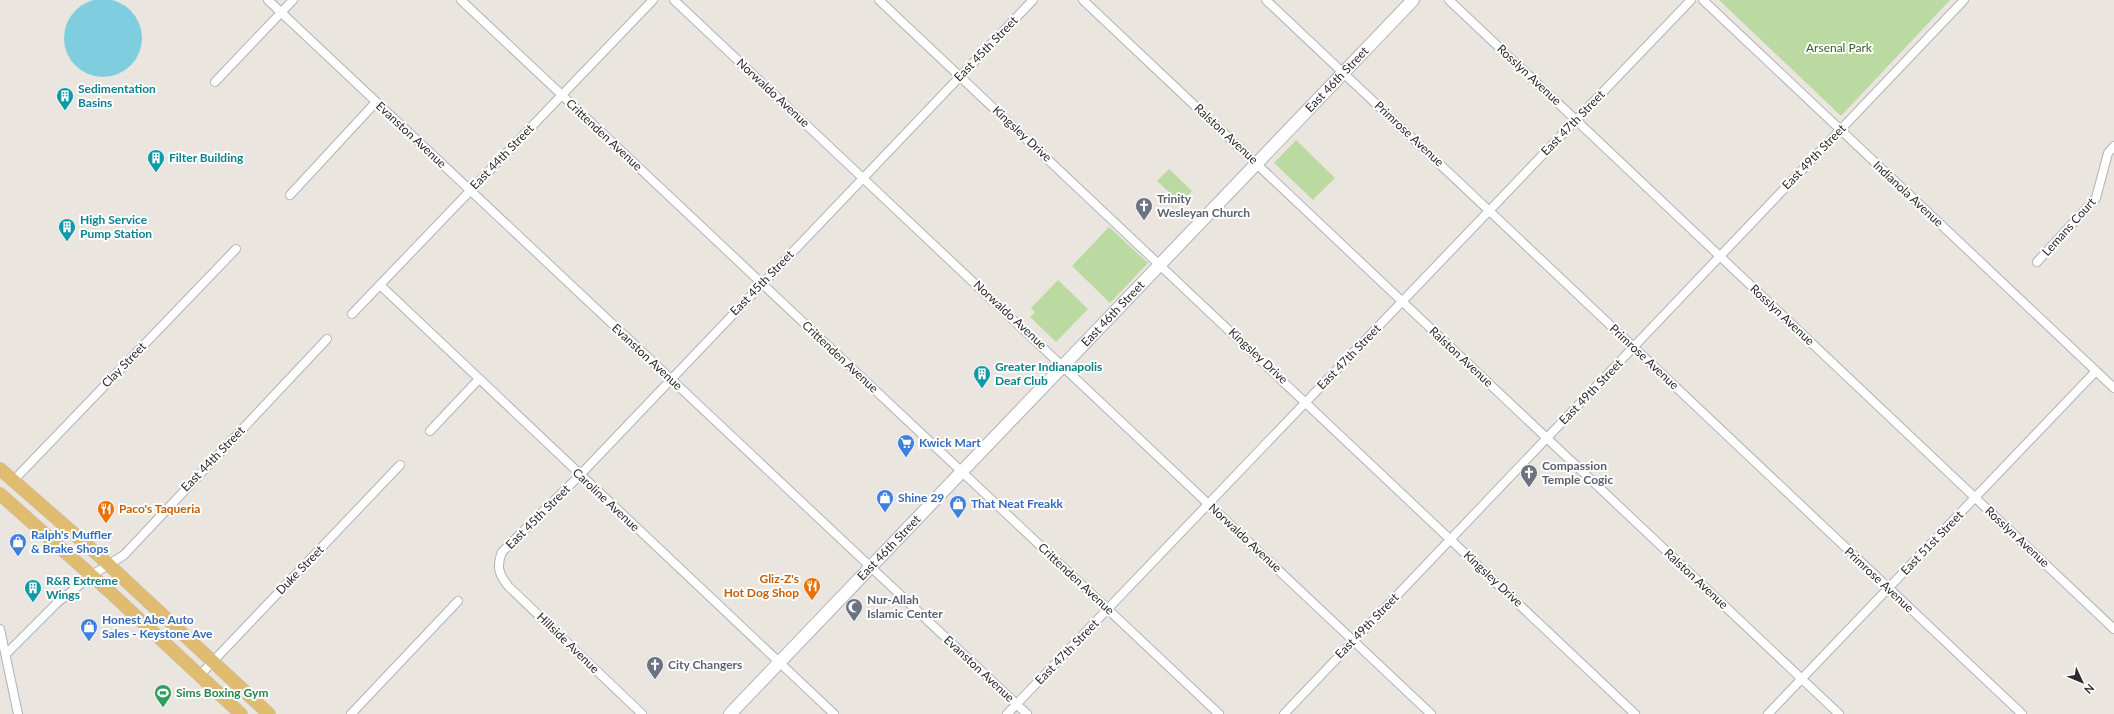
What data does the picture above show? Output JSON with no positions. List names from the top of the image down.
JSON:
{
  "streets": {
    "main road": ["East 46th Street"],
    "street": [
      "East 45th Street",
      "Rosslyn Avenue",
      "Norwaldo Avenue",
      "East 47th Street",
      "Kingsley Drive",
      "Ralston Avenue",
      "Primrose Avenue",
      "Evanston Avenue",
      "Crittenden Avenue",
      "East 44th Street",
      "East 49th Street",
      "Indianola Avenue",
      "Lemans Court",
      "Clay Street",
      "Caroline Avenue",
      "East 51st Street",
      "Duke Street",
      "Hillside Avenue"
    ]
  },
  "crossings": [
    ["East 45th Street", "Norwaldo Avenue"],
    ["East 45th Street", "Kingsley Drive"],
    ["East 45th Street", "Evanston Avenue"],
    ["East 45th Street", "Crittenden Avenue"],
    ["East 45th Street", "Caroline Avenue"],
    ["East 45th Street", "Hillside Avenue"],
    ["Rosslyn Avenue", "East 47th Street"],
    ["Rosslyn Avenue", "East 49th Street"],
    ["Rosslyn Avenue", "East 51st Street"],
    ["East 46th Street", "Norwaldo Avenue"],
    ["East 46th Street", "Kingsley Drive"],
    ["East 46th Street", "Ralston Avenue"],
    ["East 46th Street", "Primrose Avenue"],
    ["East 46th Street", "Evanston Avenue"],
    ["East 46th Street", "Crittenden Avenue"],
    ["East 46th Street", "Caroline Avenue"],
    ["Norwaldo Avenue", "East 47th Street"],
    ["Norwaldo Avenue", "East 49th Street"],
    ["East 47th Street", "Kingsley Drive"],
    ["East 47th Street", "Ralston Avenue"],
    ["East 47th Street", "Primrose Avenue"],
    ["East 47th Street", "Evanston Avenue"],
    ["East 47th Street", "Crittenden Avenue"],
    ["Kingsley Drive", "East 49th Street"],
    ["Ralston Avenue", "East 49th Street"],
    ["Ralston Avenue", "East 51st Street"],
    ["Primrose Avenue", "East 49th Street"],
    ["Primrose Avenue", "East 51st Street"],
    ["Evanston Avenue", "East 44th Street"],
    ["Crittenden Avenue", "East 44th Street"],
    ["East 44th Street", "Caroline Avenue"],
    ["East 49th Street", "Indianola Avenue"],
    ["Indianola Avenue", "East 51st Street"]
  ],
  "parks": ["Arsenal Park"],
  "places": {
    "building": [
      "Sedimentation Basins",
      "Filter Building",
      "High Service Pump Station",
      "Greater Indianapolis Deaf Club",
      "R&R Extreme Wings"
    ],
    "church": ["Trinity Wesleyan Church", "Compassion Temple Cogic", "City Changers"],
    "supermarket": ["Kwick Mart"],
    "shop": [
      "Shine 29",
      "That Neat Freakk",
      "Ralph's Muffler & Brake Shops",
      "Honest Abe Auto Sales - Keystone Ave"
    ],
    "restaurant": ["Paco's Taqueria", "Gliz-Z's Hot Dog Shop"],
    "mosque": ["Nur-Allah Islamic Center"],
    "sports": ["Sims Boxing Gym"]
  },
  "north": "bottom right"
}
